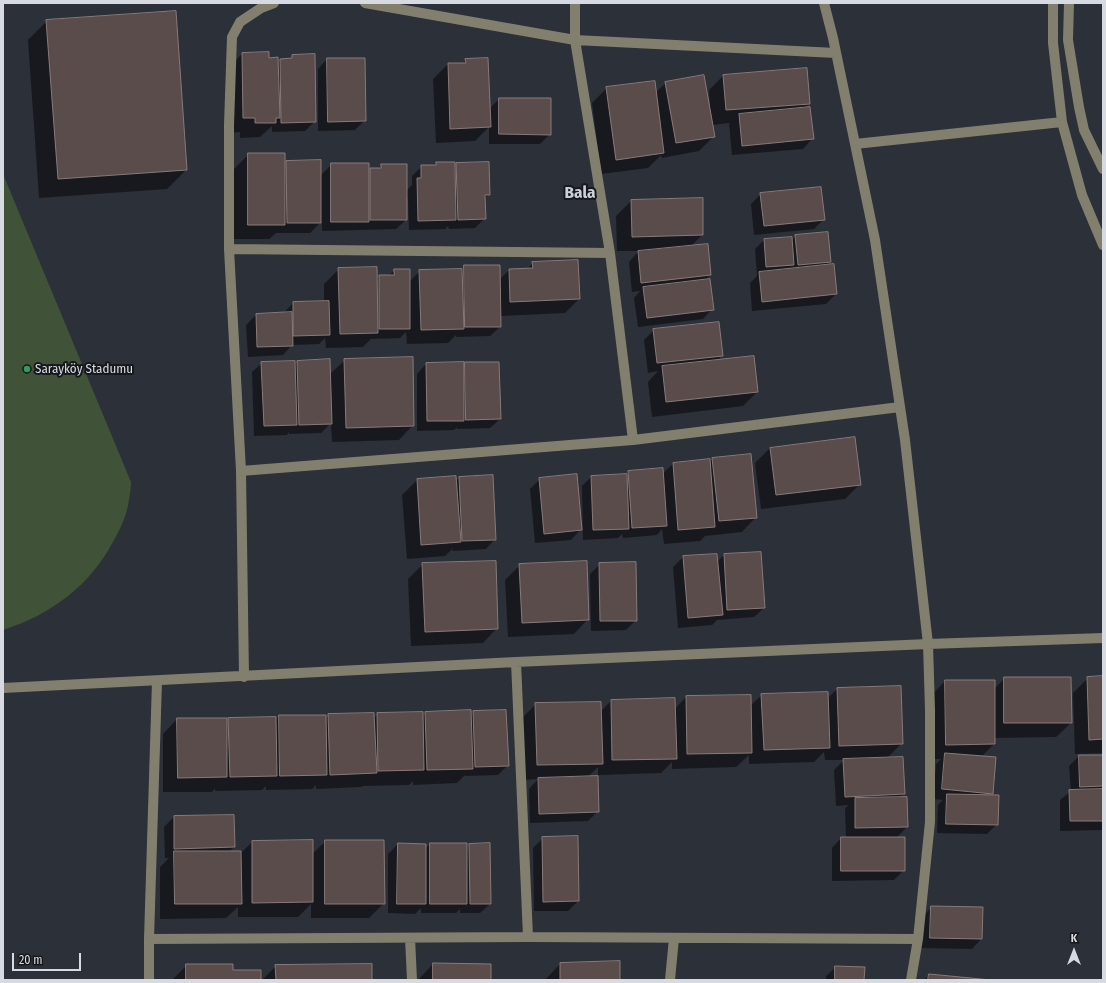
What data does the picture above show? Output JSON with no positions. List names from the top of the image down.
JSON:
{
  "districts": ["Bala"],
  "places": ["Sarayköy Stadumu"],
  "scale_bar": "20 m",
  "north": "top"
}
